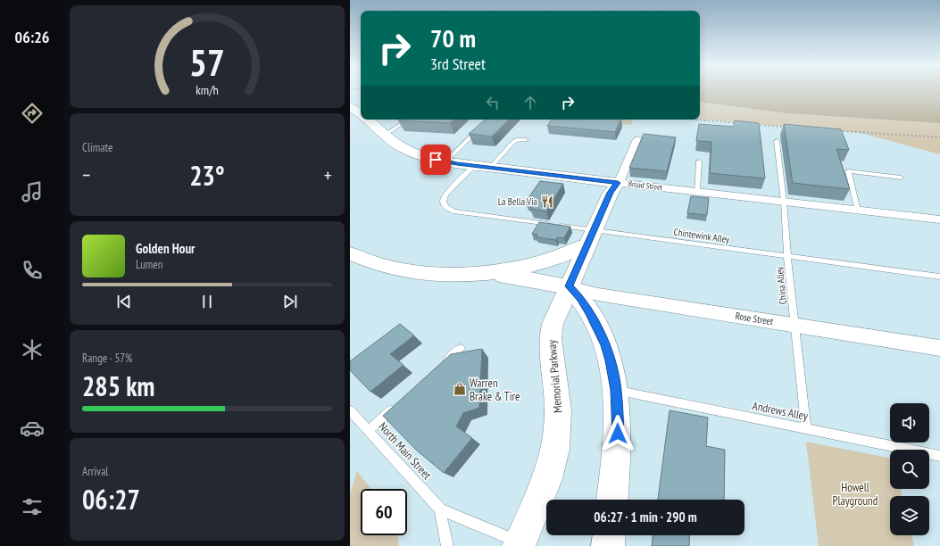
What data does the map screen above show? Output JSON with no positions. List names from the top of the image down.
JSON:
{
  "streets": {
    "main road": ["Broad Street", "Memorial Parkway"],
    "street": ["Rose Street"],
    "lane": [
      "Chintewink Alley",
      "China Alley",
      "Andrews Alley",
      "North Main Street"
    ]
  },
  "crossings": [
    ["Broad Street", "Chintewink Alley"],
    ["Broad Street", "China Alley"],
    ["Broad Street", "Memorial Parkway"],
    ["Chintewink Alley", "China Alley"],
    ["Chintewink Alley", "Memorial Parkway"],
    ["China Alley", "Rose Street"],
    ["China Alley", "Andrews Alley"],
    ["Rose Street", "Memorial Parkway"]
  ],
  "parks": ["Howell Playground"],
  "places": {
    "restaurant": ["La Bella Via"],
    "shop": ["Warren Brake & Tire"]
  },
  "page": {
    "tabs": "06:26",
    "turn": ["70 m", "3rd Street"],
    "tile": [
      "Climate",
      ["Range · 57%", "285 km"],
      ["Arrival", "06:27"]
    ],
    "heat": ["−", "23°", "+"],
    "song": ["Golden Hour", "Lumen"],
    "limit": "60",
    "trip": "06:27 · 1 min · 290 m",
    "gauge": ["57", "km/h"]
  }
}
